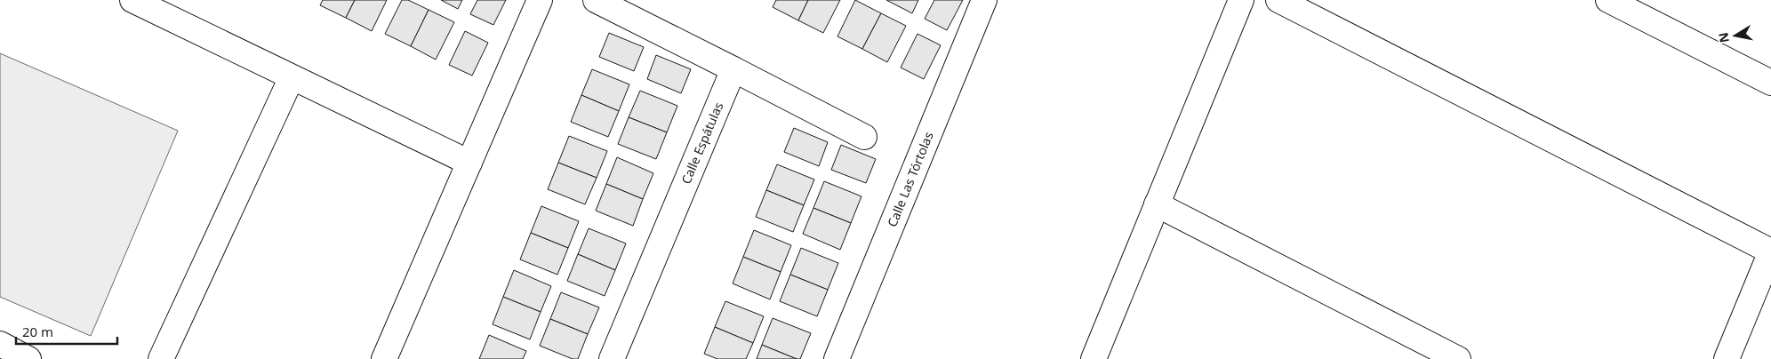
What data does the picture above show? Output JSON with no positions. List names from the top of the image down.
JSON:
{
  "streets": {
    "street": ["Calle Espátulas", "Calle Las Tórtolas"]
  },
  "scale_bar": "20 m",
  "north": "left"
}
